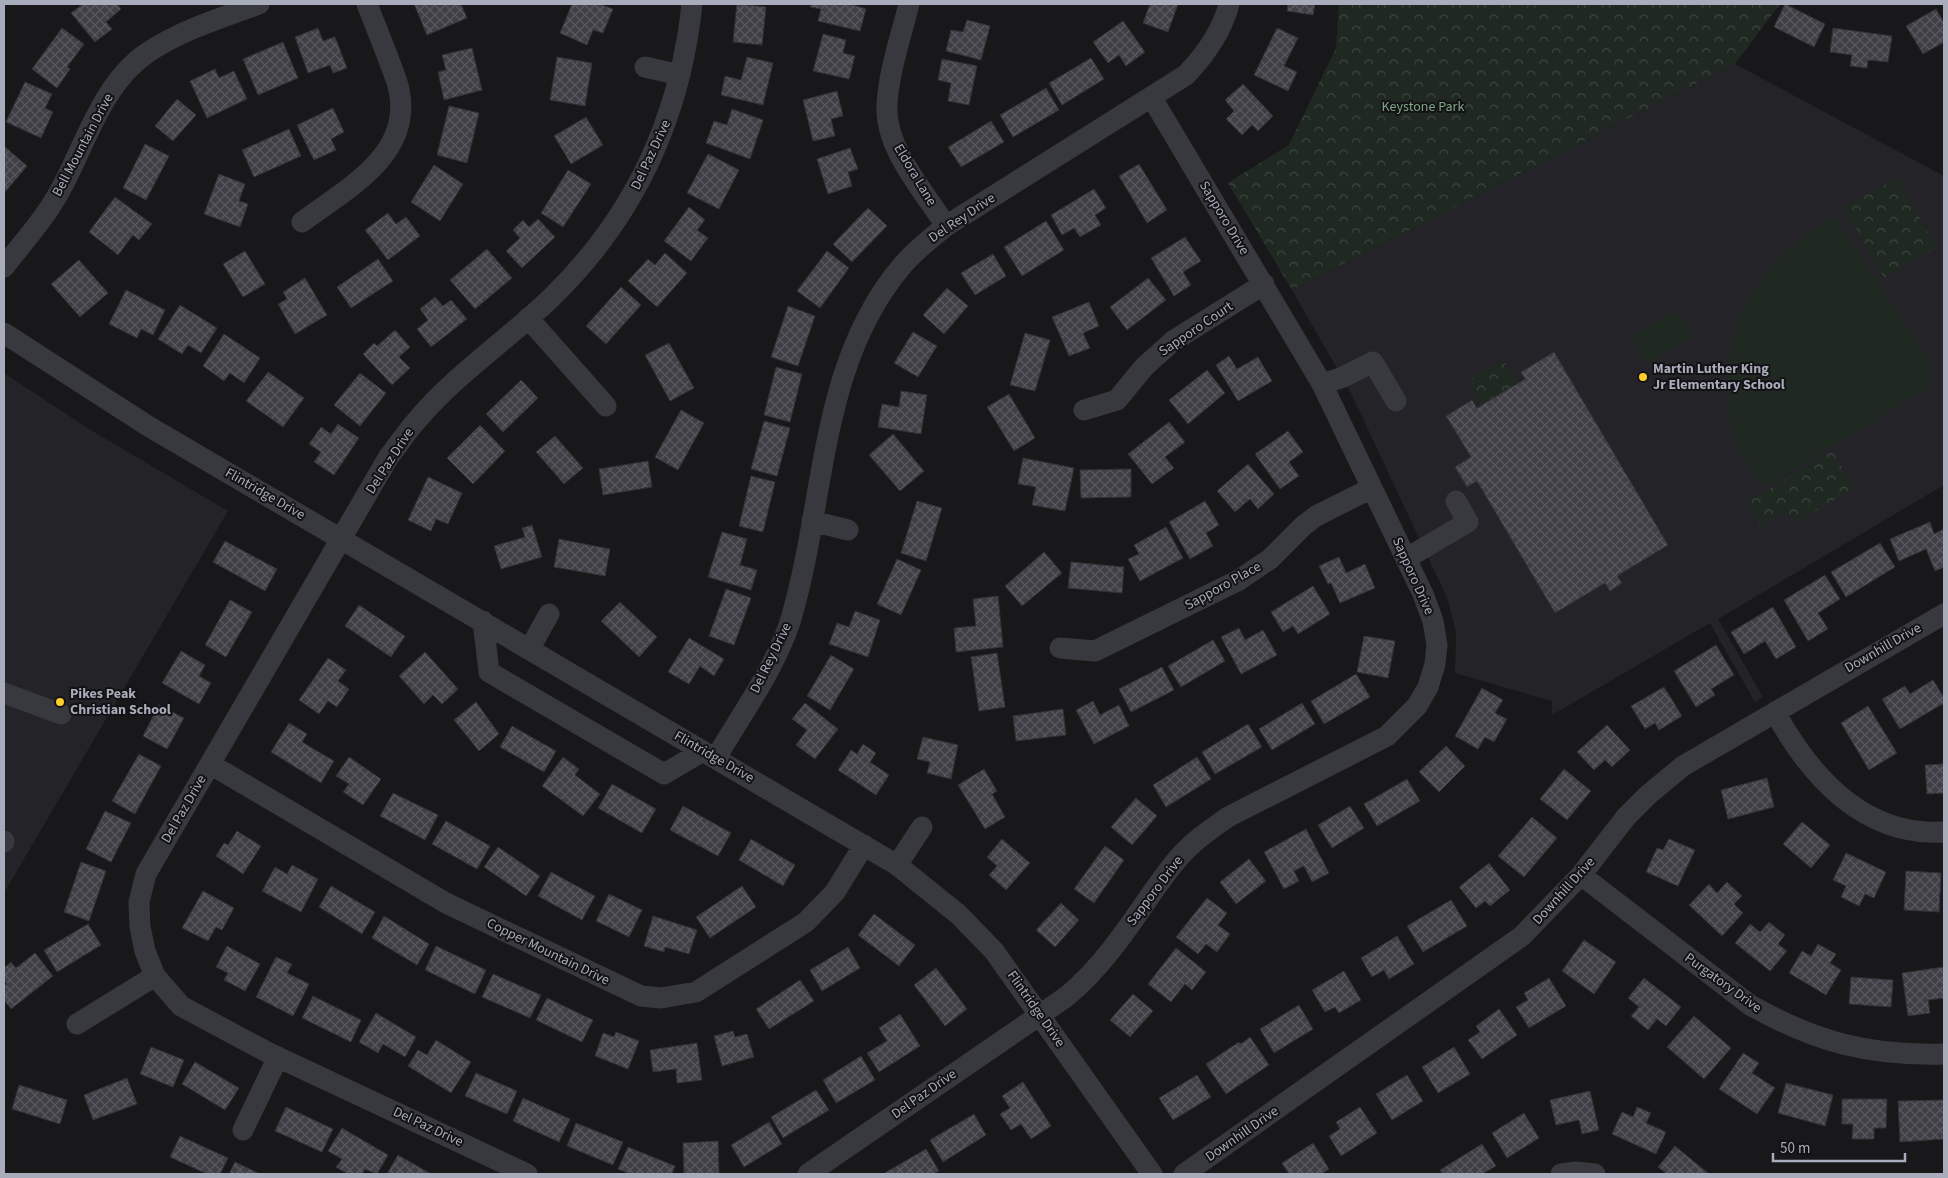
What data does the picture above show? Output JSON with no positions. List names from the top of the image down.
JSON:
{
  "streets": {
    "street": [
      "Bell Mountain Drive",
      "Del Paz Drive",
      "Eldora Lane",
      "Del Rey Drive",
      "Sapporo Drive",
      "Sapporo Court",
      "Flintridge Drive",
      "Sapporo Place",
      "Downhill Drive",
      "Copper Mountain Drive",
      "Purgatory Drive"
    ]
  },
  "crossings": [
    ["Del Paz Drive", "Sapporo Drive"],
    ["Del Paz Drive", "Flintridge Drive"],
    ["Del Paz Drive", "Copper Mountain Drive"],
    ["Eldora Lane", "Del Rey Drive"],
    ["Del Rey Drive", "Sapporo Drive"],
    ["Del Rey Drive", "Flintridge Drive"],
    ["Sapporo Drive", "Sapporo Court"],
    ["Sapporo Drive", "Flintridge Drive"],
    ["Sapporo Drive", "Sapporo Place"],
    ["Flintridge Drive", "Copper Mountain Drive"],
    ["Downhill Drive", "Purgatory Drive"]
  ],
  "parks": ["Keystone Park"],
  "places": ["Martin Luther King Jr Elementary School", "Pikes Peak Christian School"],
  "scale_bar": "50 m"
}
